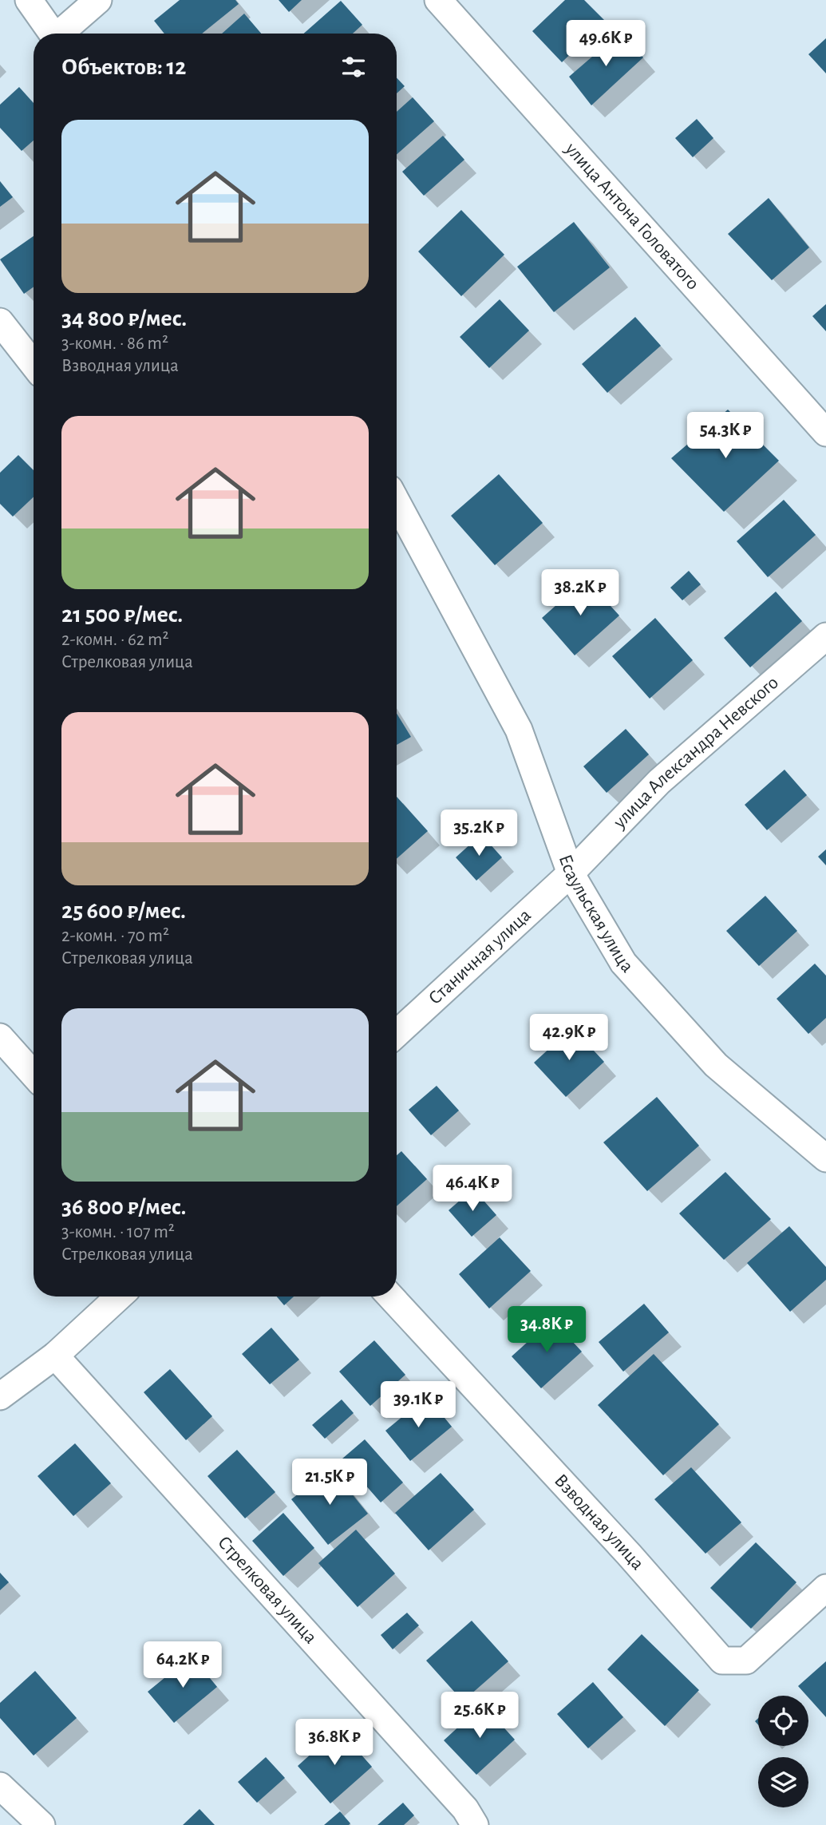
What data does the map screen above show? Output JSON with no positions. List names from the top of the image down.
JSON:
{
  "streets": {
    "street": [
      "улица Антона Головатого",
      "улица Александра Невского",
      "Есаульская улица",
      "Станичная улица",
      "Взводная улица",
      "Стрелковая улица"
    ]
  },
  "crossings": [
    ["улица Александра Невского", "Есаульская улица"],
    ["улица Александра Невского", "Станичная улица"],
    ["Есаульская улица", "Станичная улица"]
  ],
  "page": {
    "price": [
      "49.6K ₽",
      "54.3K ₽",
      "38.2K ₽",
      "35.2K ₽",
      "42.9K ₽",
      "46.4K ₽",
      "34.8K ₽",
      "39.1K ₽",
      "21.5K ₽",
      "64.2K ₽",
      "25.6K ₽",
      "36.8K ₽"
    ],
    "heading": "Объектов: 12",
    "list": [
      {
        "name": "34 800 ₽/мес.",
        "note": "3-комн. · 86 m² · Взводная улица"
      },
      {
        "name": "21 500 ₽/мес.",
        "note": "2-комн. · 62 m² · Стрелковая улица"
      },
      {
        "name": "25 600 ₽/мес.",
        "note": "2-комн. · 70 m² · Стрелковая улица"
      },
      {
        "name": "36 800 ₽/мес.",
        "note": "3-комн. · 107 m² · Стрелковая улица"
      }
    ]
  }
}
